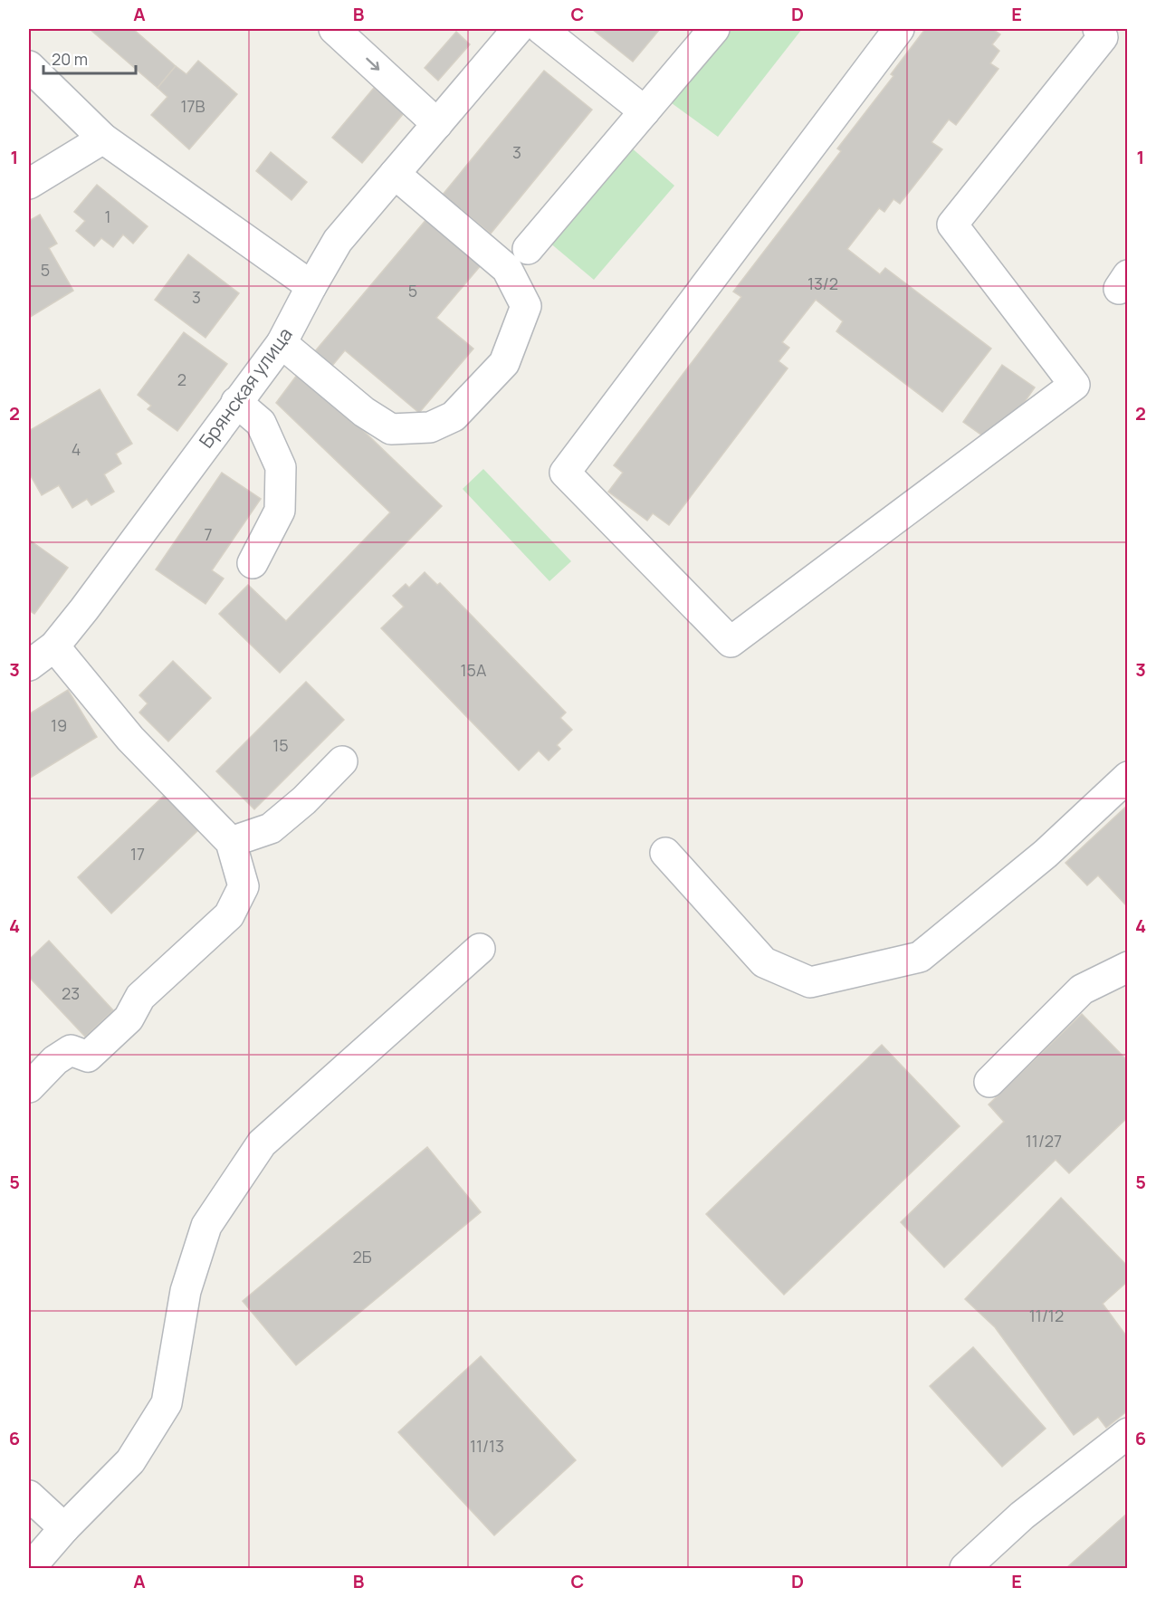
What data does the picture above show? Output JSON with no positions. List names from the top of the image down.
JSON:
{
  "streets": {
    "street": ["Брянская улица"]
  },
  "house_numbers": [
    "17В",
    "3",
    "1",
    "5",
    "13/2",
    "5",
    "3",
    "2",
    "4",
    "7",
    "15А",
    "19",
    "15",
    "17",
    "23",
    "11/27",
    "2Б",
    "11/12",
    "11/13"
  ],
  "scale_bar": "20 m",
  "grid": {
    "columns": [
      "A",
      "B",
      "C",
      "D",
      "E"
    ],
    "rows": [
      "1",
      "2",
      "3",
      "4",
      "5",
      "6"
    ]
  }
}
